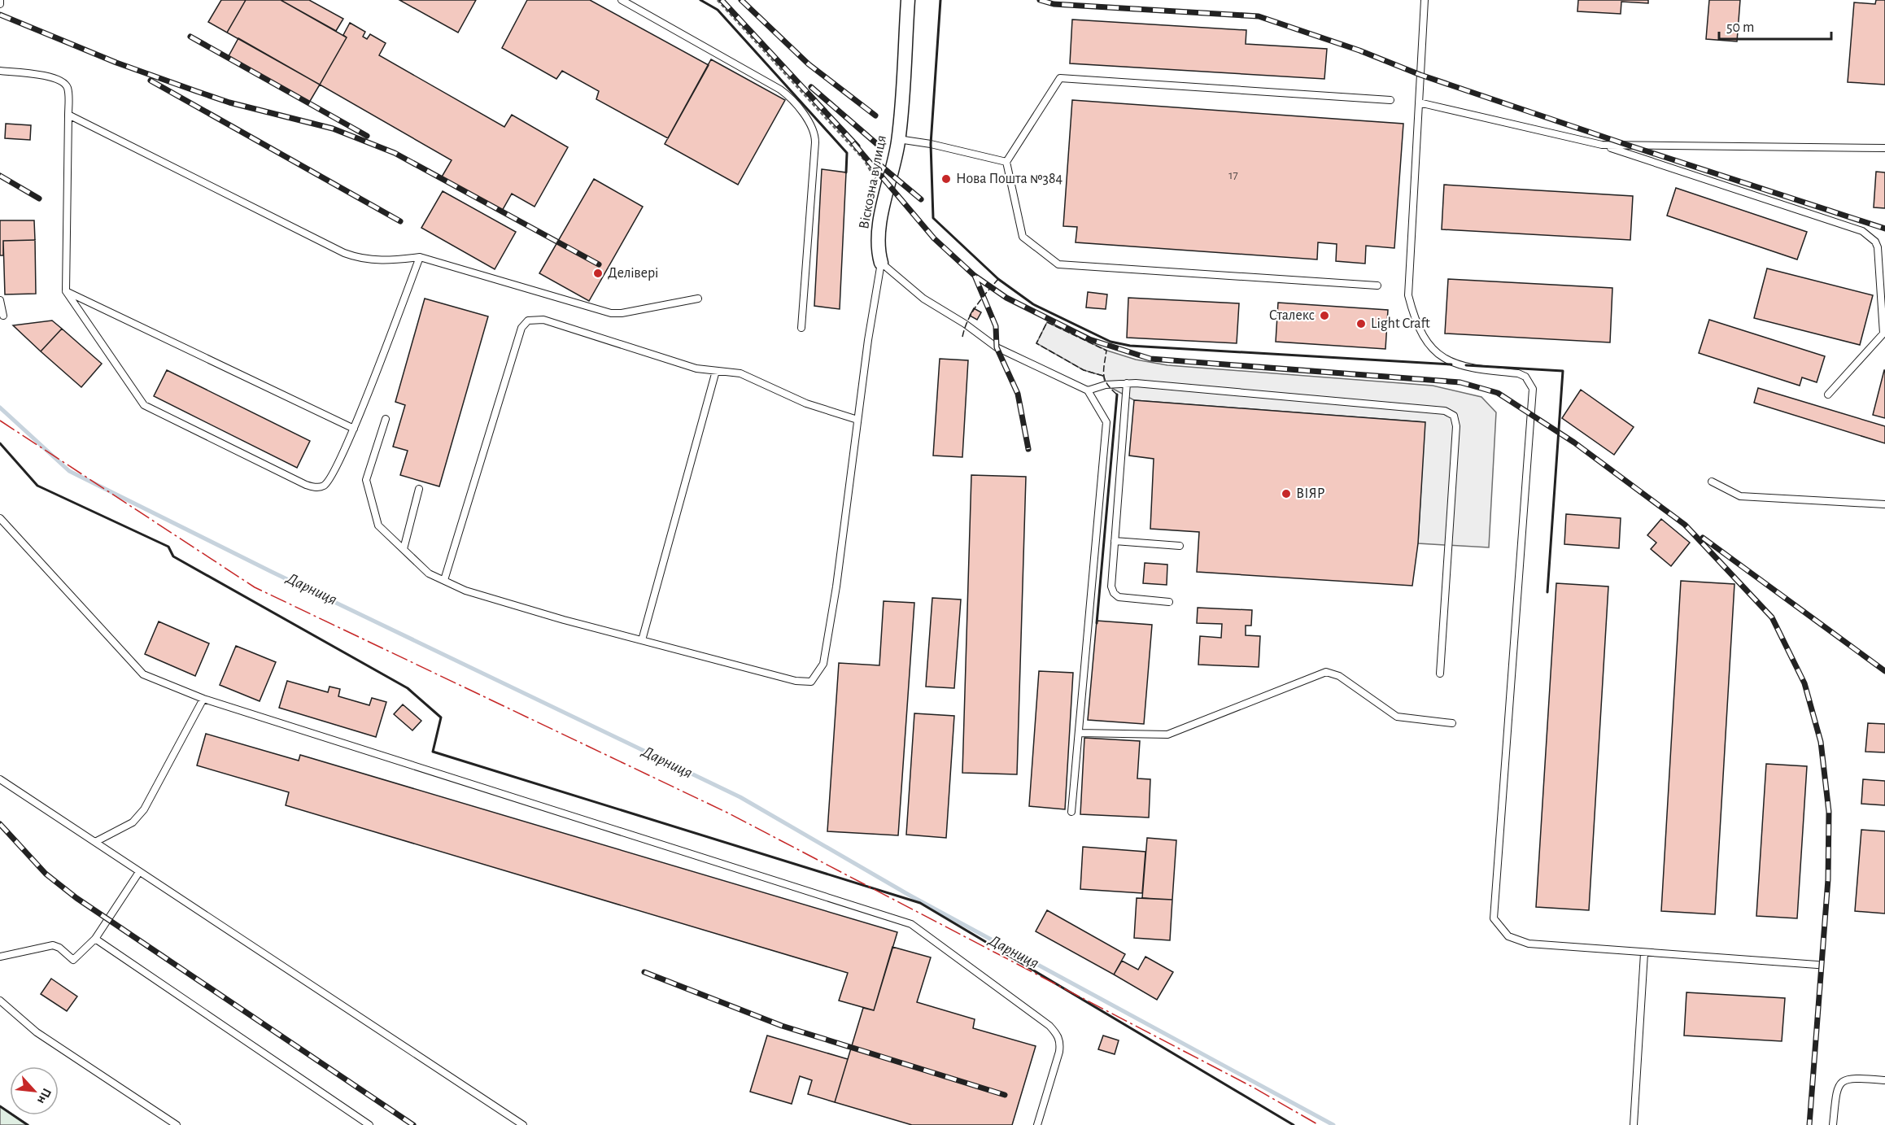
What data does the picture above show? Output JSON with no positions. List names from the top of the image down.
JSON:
{
  "streets": {
    "street": ["Віскозна вулиця"]
  },
  "water": ["Дарниця"],
  "places": [
    "Нова Пошта №384",
    "Делівері",
    "Сталекс",
    "Light Craft",
    "ВІЯР"
  ],
  "house_numbers": ["17"],
  "scale_bar": "50 m",
  "north": "bottom right"
}
